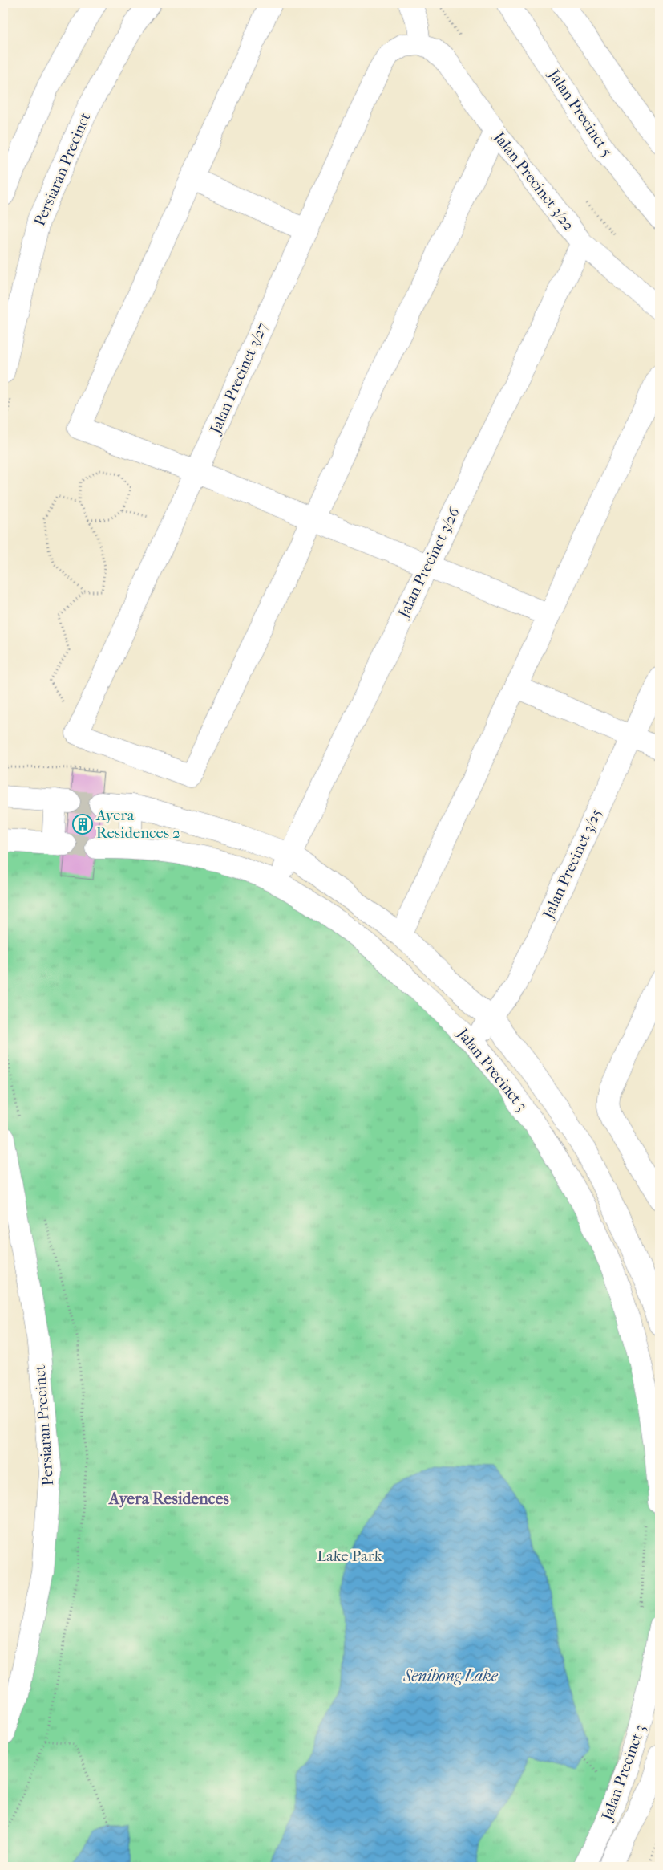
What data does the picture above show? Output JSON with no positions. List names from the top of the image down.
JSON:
{
  "streets": {
    "street": [
      "Jalan Precinct 5",
      "Persiaran Precinct",
      "Jalan Precinct 3/22",
      "Jalan Precinct 3/27",
      "Jalan Precinct 3/26",
      "Jalan Precinct 3/25",
      "Jalan Precinct 3"
    ]
  },
  "crossings": [
    ["Jalan Precinct 3/22", "Jalan Precinct 3/27"],
    ["Jalan Precinct 3/22", "Jalan Precinct 3/26"],
    ["Jalan Precinct 3/26", "Jalan Precinct 3"],
    ["Jalan Precinct 3/25", "Jalan Precinct 3"]
  ],
  "districts": ["Ayera Residences"],
  "water": ["Senibong Lake"],
  "parks": ["Lake Park"],
  "places": {
    "building": ["Ayera Residences 2"]
  }
}
